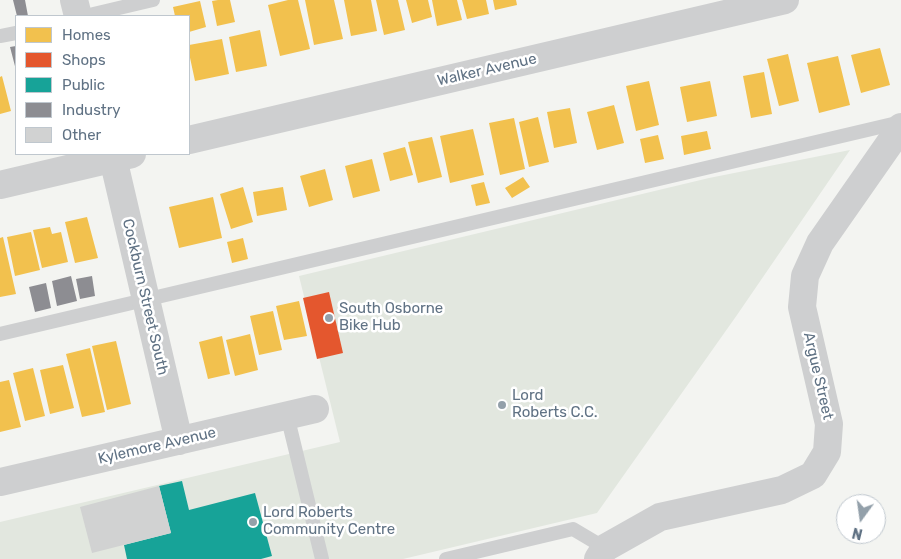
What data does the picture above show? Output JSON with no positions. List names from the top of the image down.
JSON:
{
  "streets": {
    "street": [
      "Walker Avenue",
      "Cockburn Street South",
      "Argue Street",
      "Kylemore Avenue"
    ]
  },
  "crossings": [
    ["Cockburn Street South", "Kylemore Avenue"]
  ],
  "places": ["South Osborne Bike Hub", "Lord Roberts C.C.", "Lord Roberts Community Centre"],
  "legend": [
    "Homes",
    "Shops",
    "Public",
    "Industry",
    "Other"
  ],
  "north": "bottom"
}
